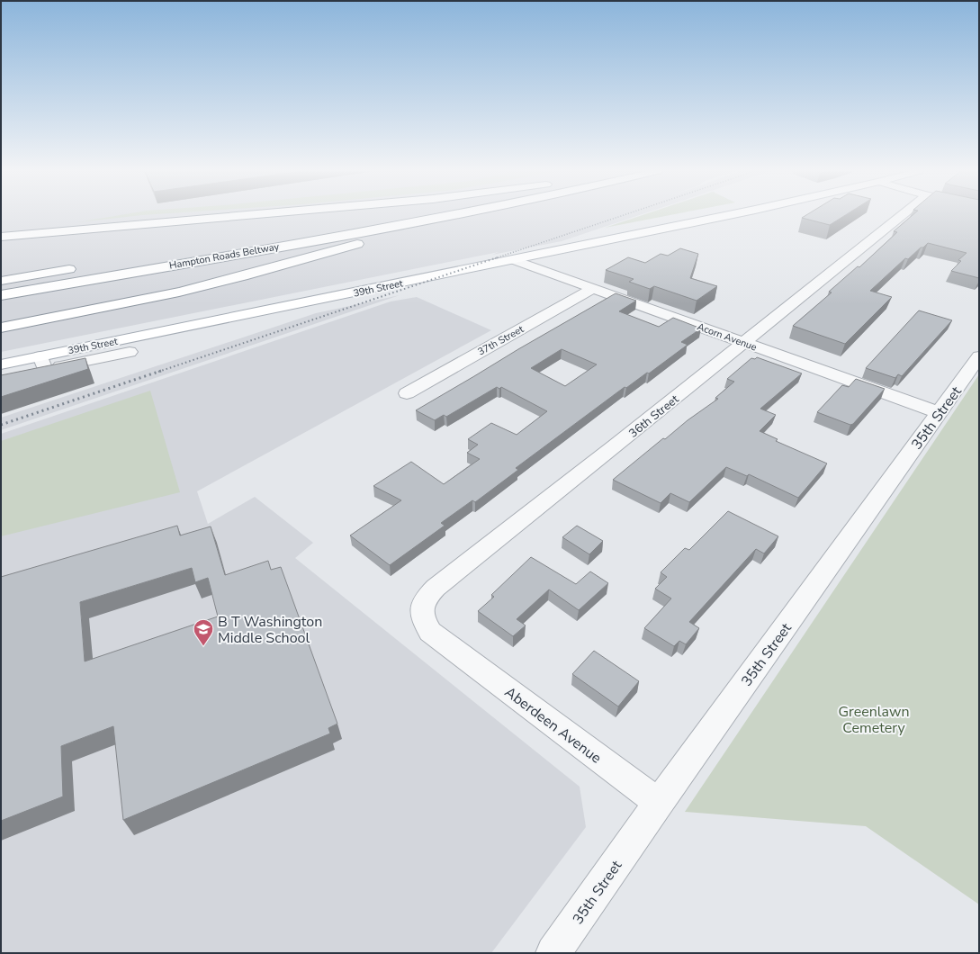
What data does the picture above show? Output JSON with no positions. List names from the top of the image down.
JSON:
{
  "streets": {
    "main road": ["Hampton Roads Beltway", "39th Street"],
    "street": [
      "Acorn Avenue",
      "37th Street",
      "36th Street",
      "35th Street",
      "Aberdeen Avenue"
    ]
  },
  "crossings": [
    ["39th Street", "Acorn Avenue"],
    ["Acorn Avenue", "37th Street"],
    ["Acorn Avenue", "36th Street"],
    ["Acorn Avenue", "35th Street"],
    ["36th Street", "Aberdeen Avenue"],
    ["35th Street", "Aberdeen Avenue"]
  ],
  "parks": ["Greenlawn Cemetery"],
  "places": {
    "school or university": ["B T Washington Middle School"]
  }
}
